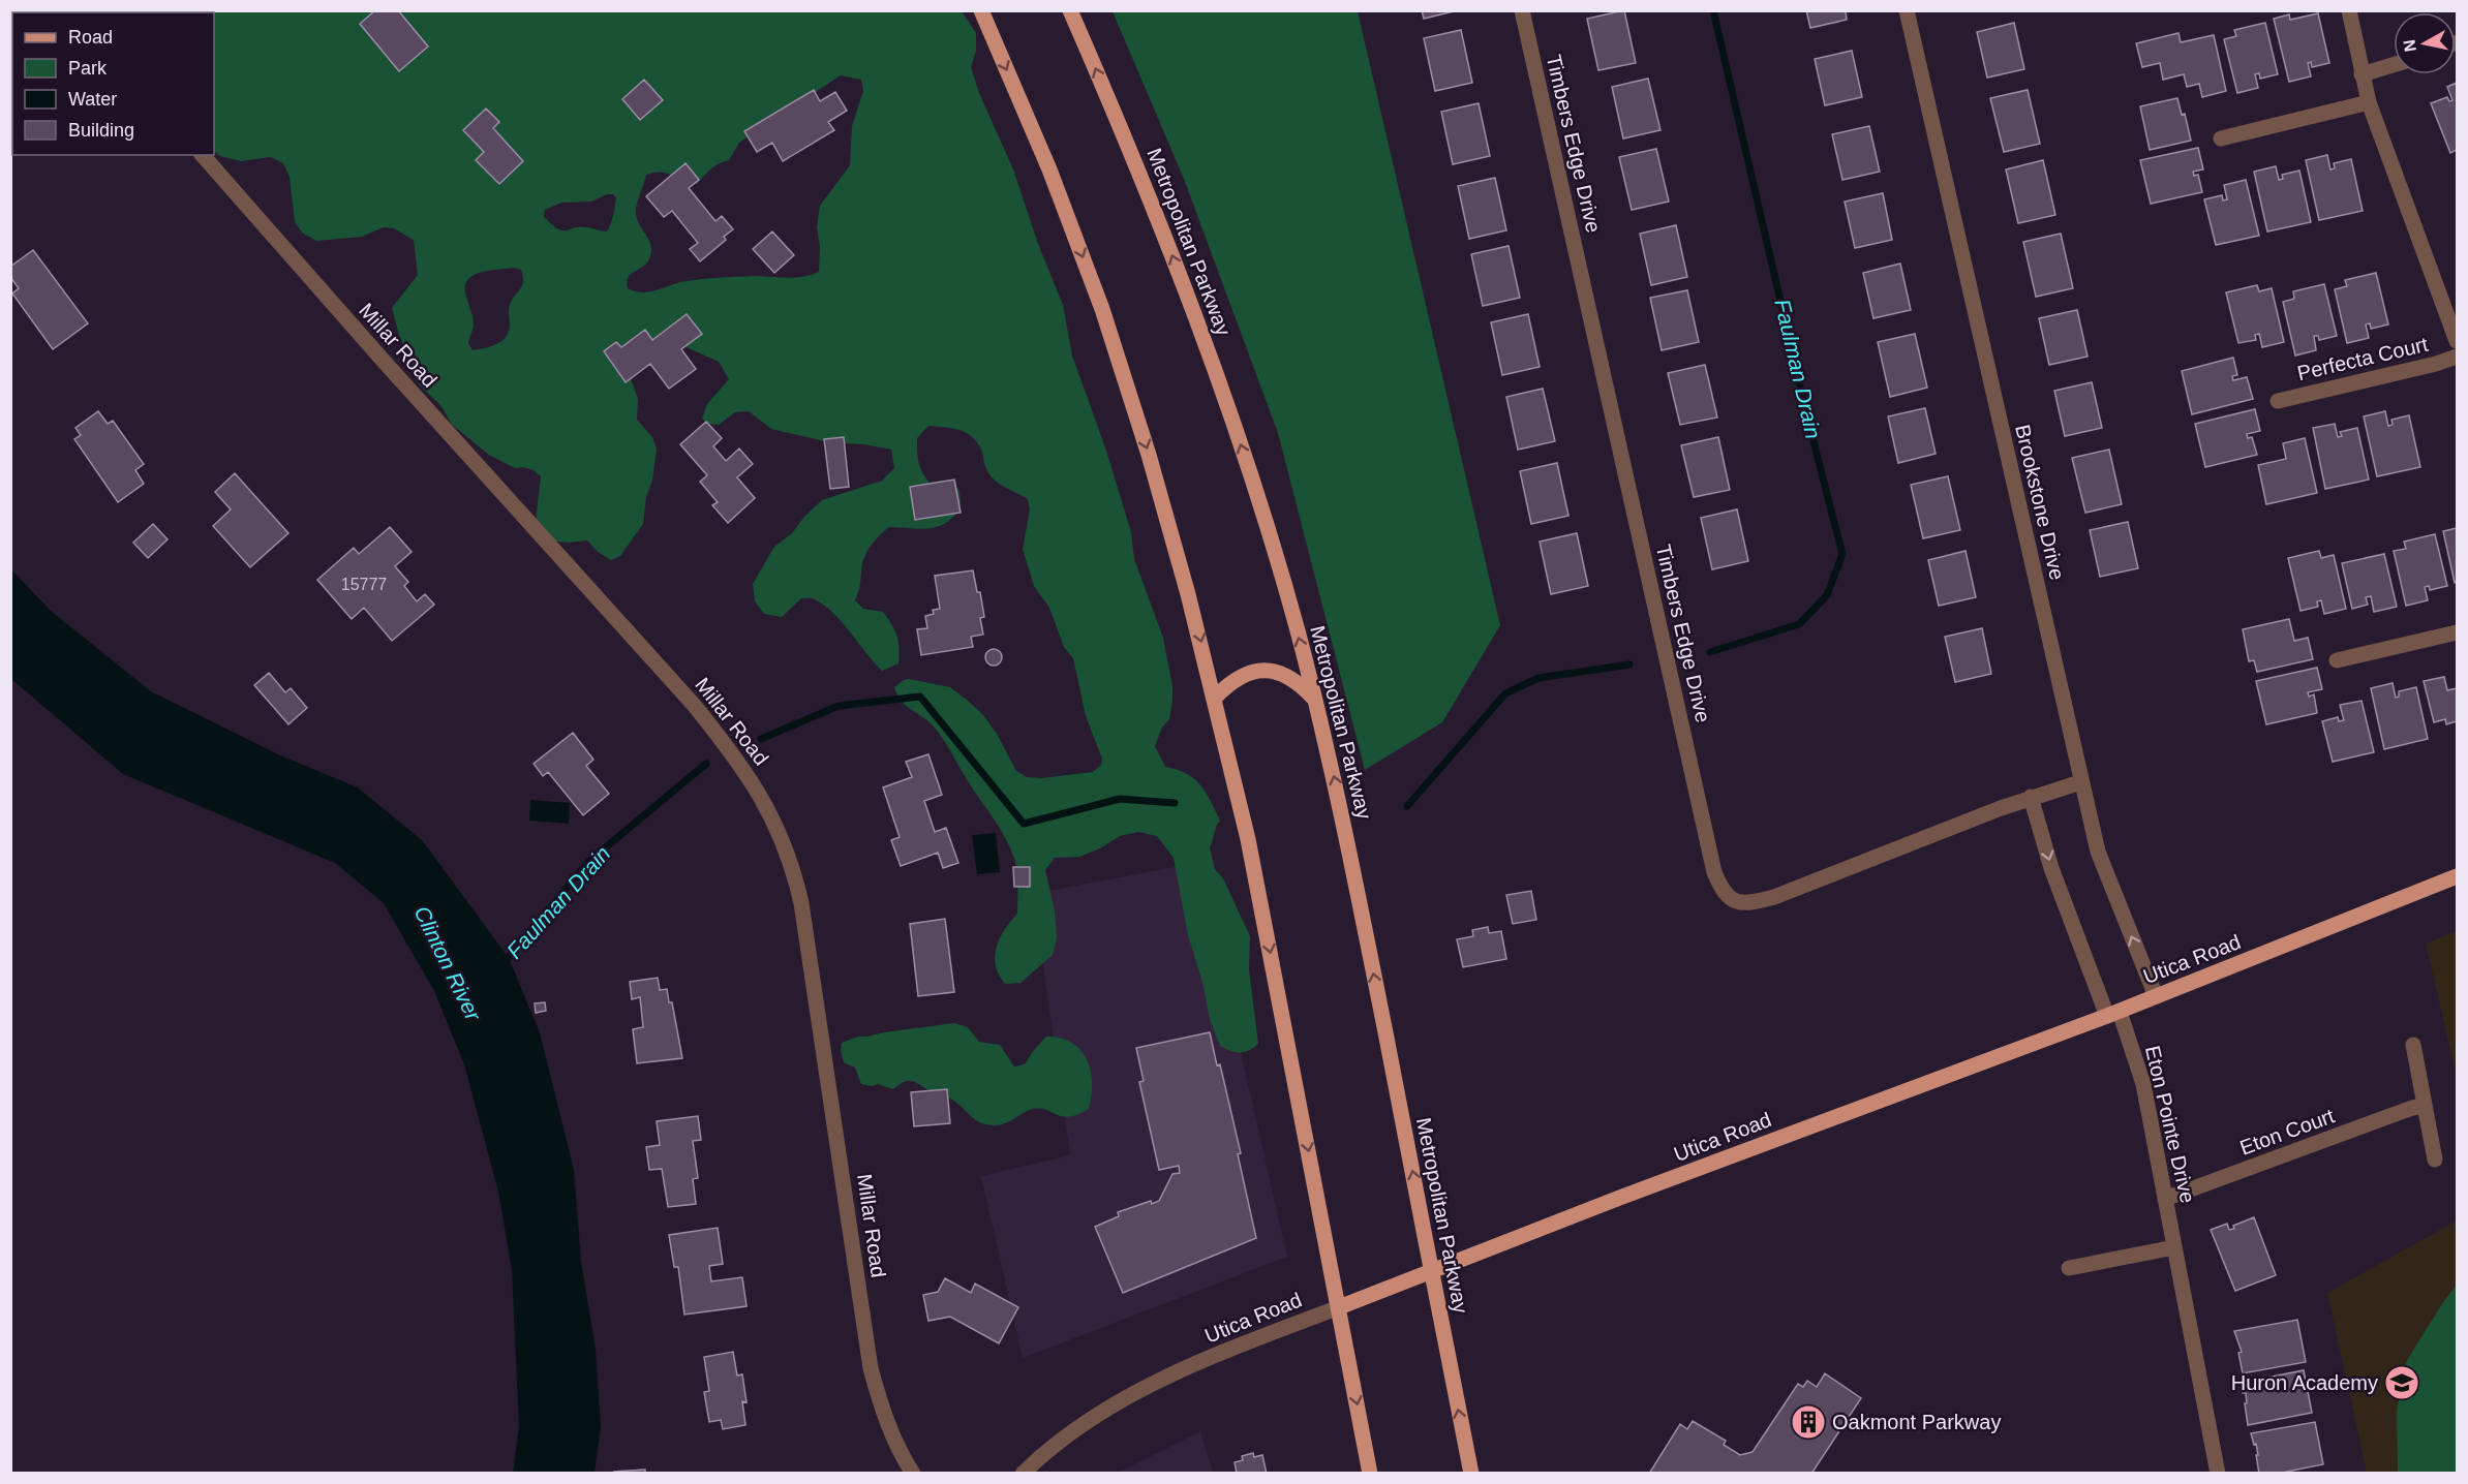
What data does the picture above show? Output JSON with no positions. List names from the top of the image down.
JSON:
{
  "streets": {
    "main road": ["Metropolitan Parkway", "Utica Road"],
    "street": [
      "Timbers Edge Drive",
      "Millar Road",
      "Perfecta Court",
      "Brookstone Drive",
      "Eton Pointe Drive",
      "Eton Court"
    ]
  },
  "crossings": [
    ["Timbers Edge Drive", "Brookstone Drive"],
    ["Metropolitan Parkway", "Utica Road"],
    ["Brookstone Drive", "Utica Road"],
    ["Utica Road", "Eton Pointe Drive"],
    ["Eton Pointe Drive", "Eton Court"]
  ],
  "water": ["Faulman Drain", "Clinton River"],
  "places": {
    "school or university": ["Huron Academy"],
    "building": ["Oakmont Parkway"]
  },
  "house_numbers": ["15777"],
  "legend": [
    "Road",
    "Park",
    "Water",
    "Building"
  ],
  "north": "left"
}
